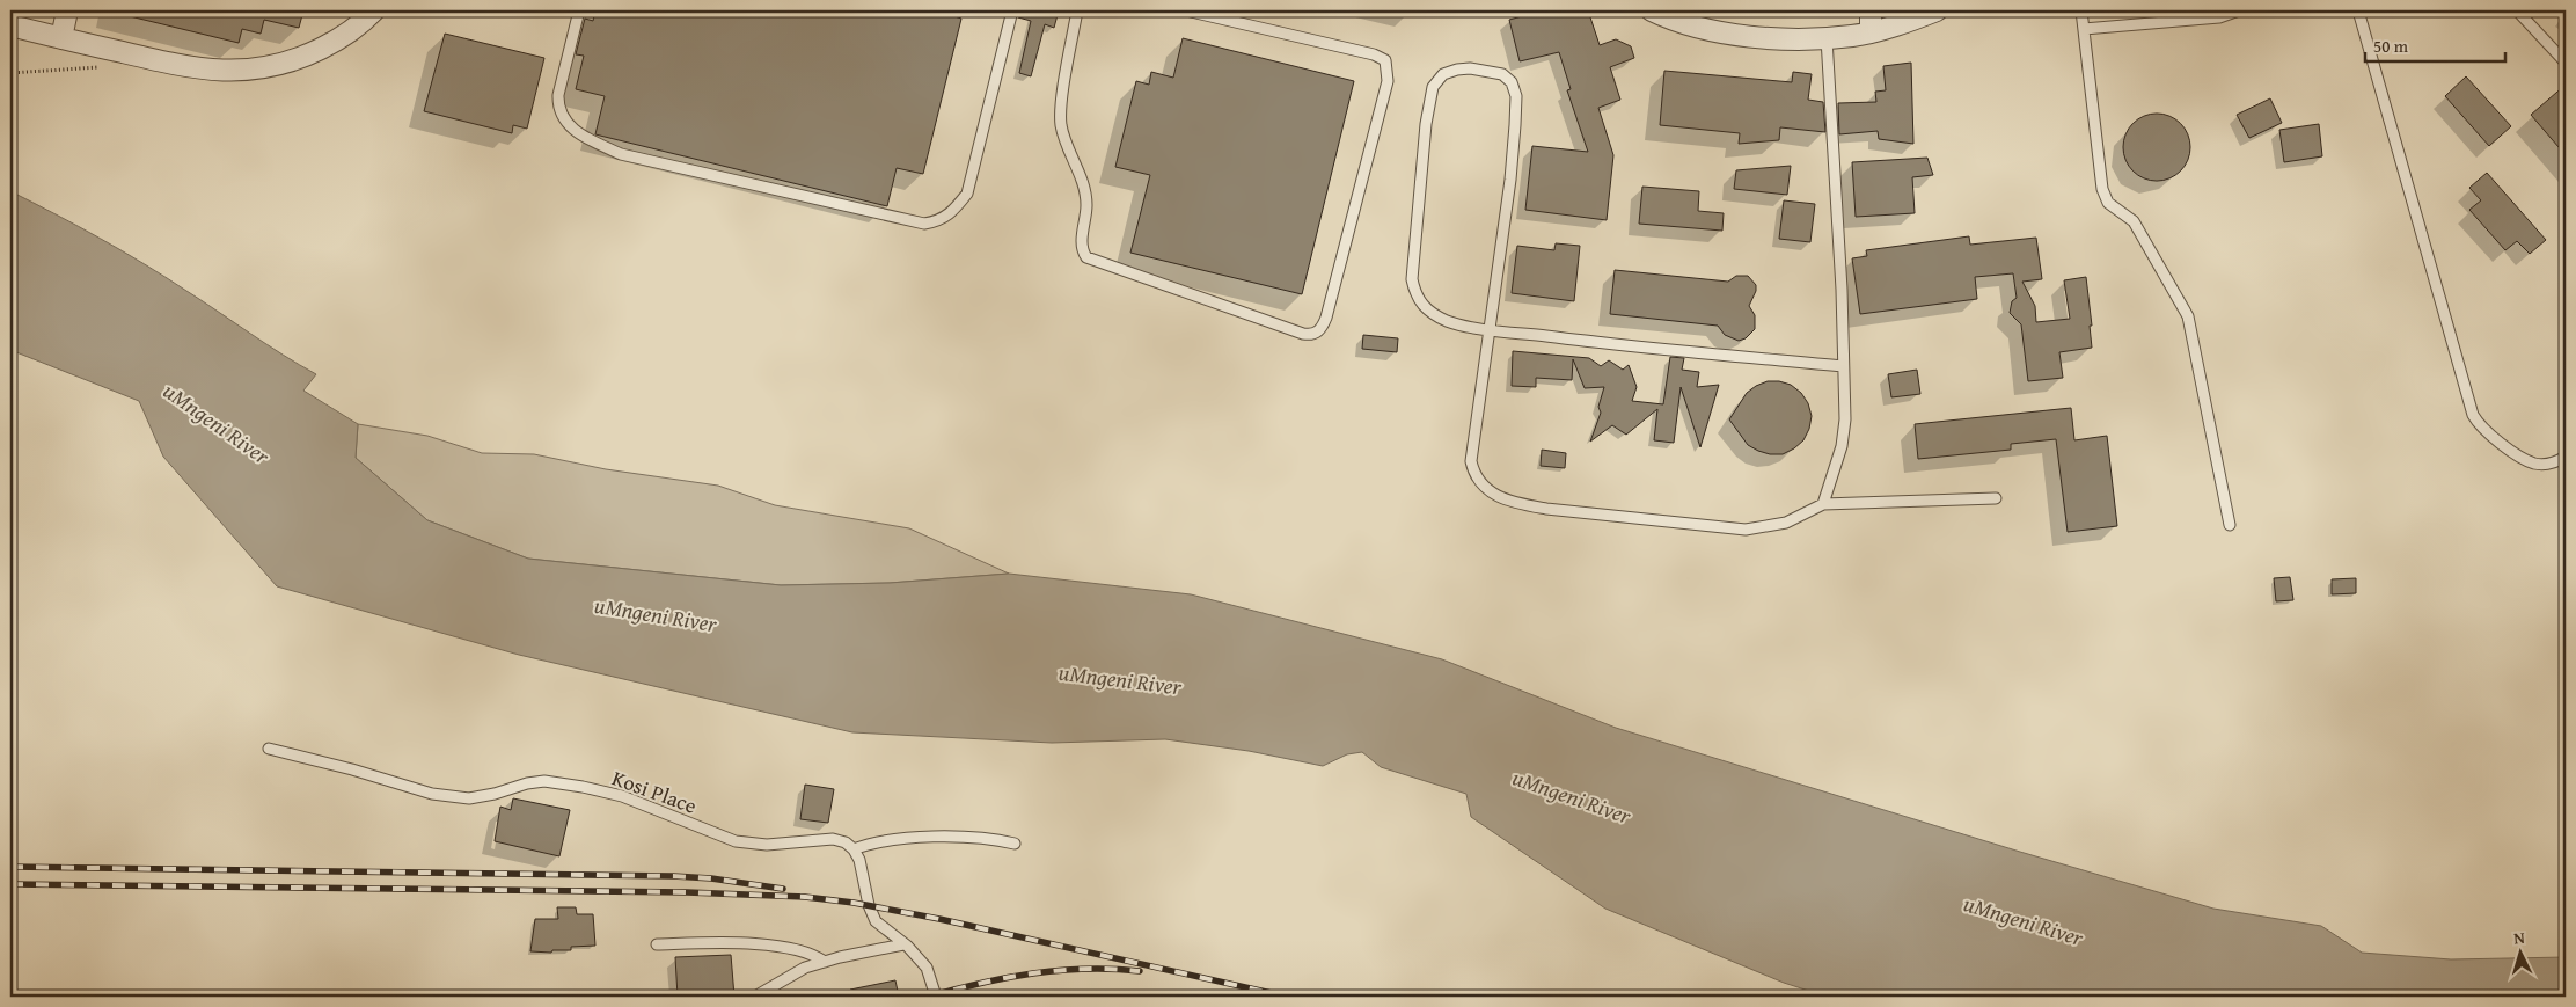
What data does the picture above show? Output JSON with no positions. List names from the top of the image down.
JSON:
{
  "streets": {
    "lane": ["Kosi Place"]
  },
  "water": ["uMngeni River"],
  "scale_bar": "50 m",
  "north": "top"
}
